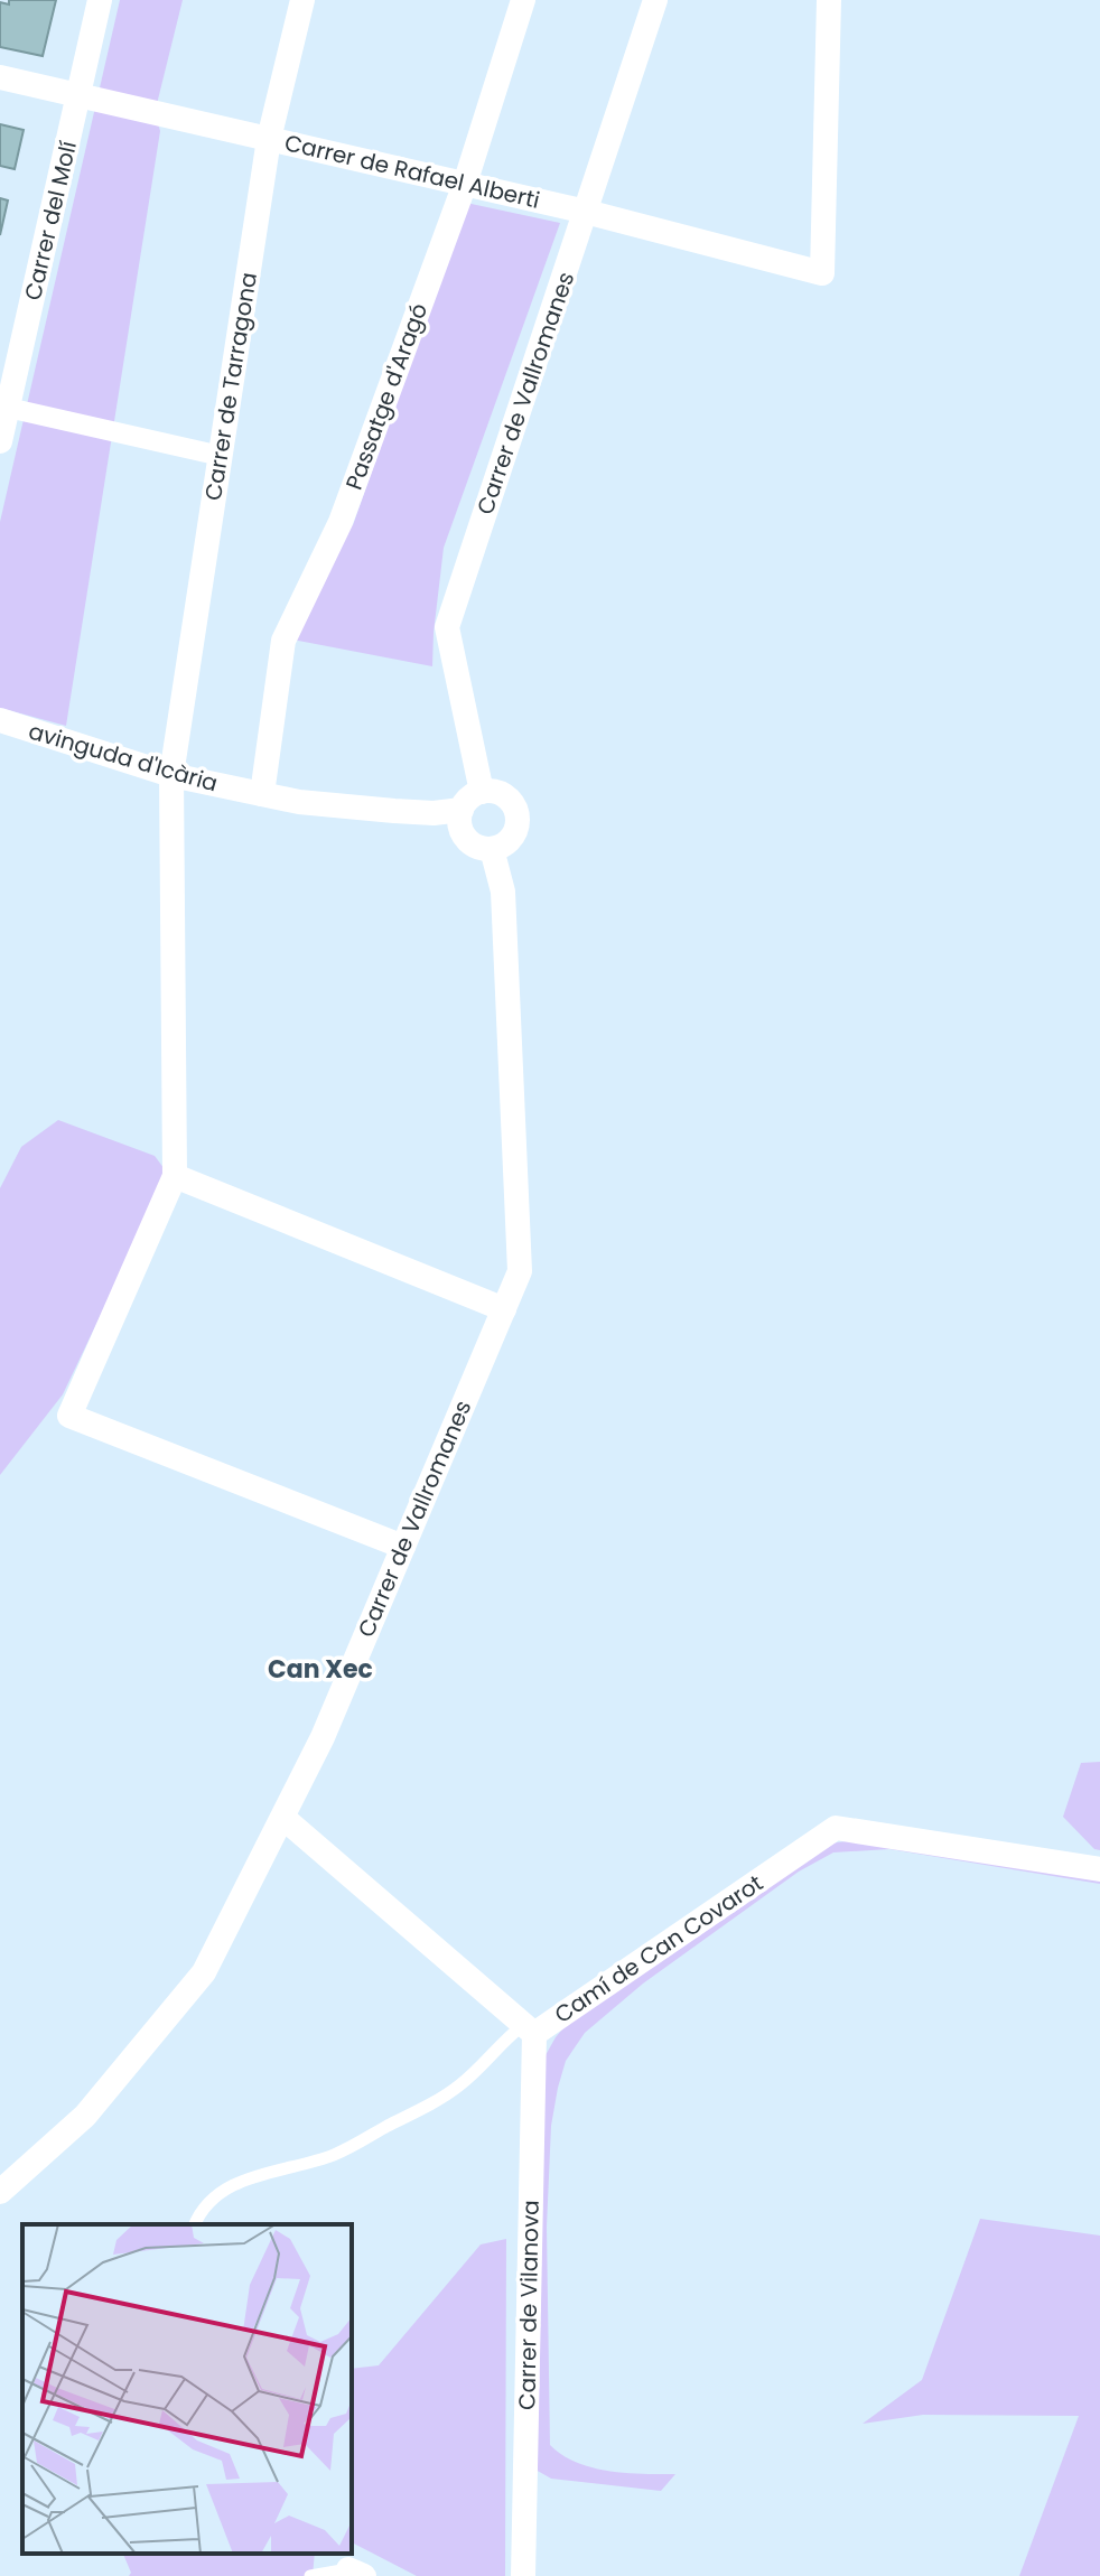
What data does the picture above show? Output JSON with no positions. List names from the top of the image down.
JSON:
{
  "streets": {
    "street": [
      "Carrer de Rafael Alberti",
      "Carrer del Molí",
      "Carrer de Tarragona",
      "Carrer de Vallromanes",
      "Passatge d'Aragó",
      "avinguda d'Icària",
      "Camí de Can Covarot",
      "Carrer de Vilanova"
    ]
  },
  "crossings": [
    ["Carrer de Rafael Alberti", "Carrer del Molí"],
    ["Carrer de Rafael Alberti", "Carrer de Tarragona"],
    ["Carrer de Rafael Alberti", "Carrer de Vallromanes"],
    ["Carrer de Rafael Alberti", "Passatge d'Aragó"],
    ["Carrer de Tarragona", "avinguda d'Icària"],
    ["Carrer de Vallromanes", "avinguda d'Icària"],
    ["Carrer de Vallromanes", "Camí de Can Covarot"],
    ["Passatge d'Aragó", "avinguda d'Icària"],
    ["Camí de Can Covarot", "Carrer de Vilanova"]
  ],
  "districts": ["Can Xec"]
}
